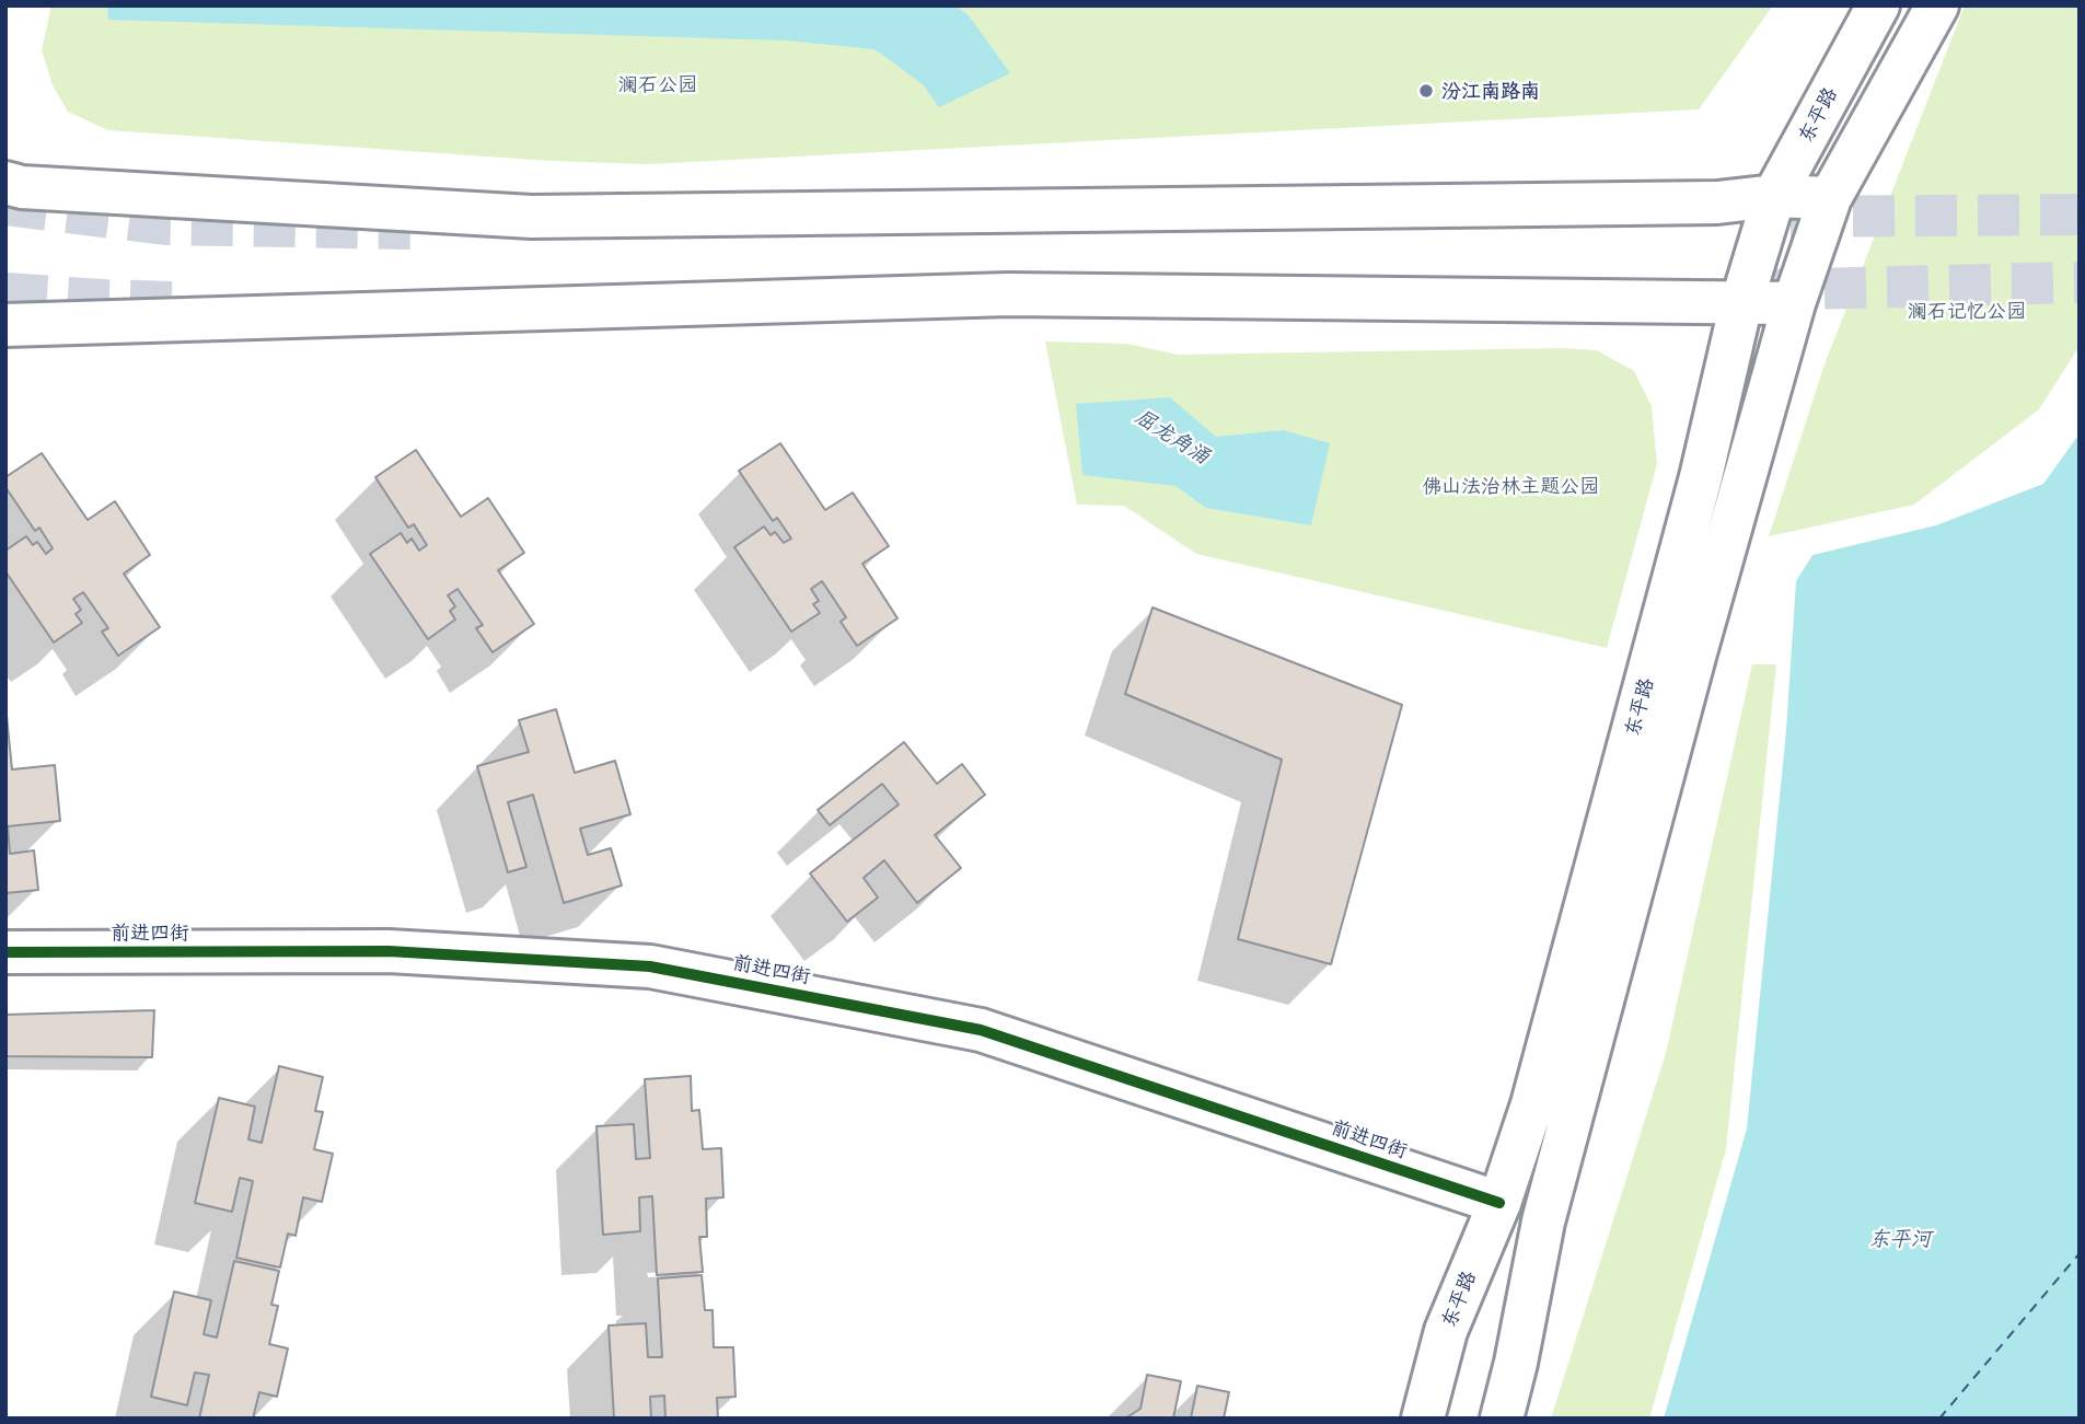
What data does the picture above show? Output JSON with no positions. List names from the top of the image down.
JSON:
{
  "streets": {
    "main road": ["东平路", "前进四街"]
  },
  "crossings": [
    ["东平路", "前进四街"]
  ],
  "water": ["屈龙角涌", "东平河"],
  "parks": ["澜石公园", "澜石记忆公园", "佛山法治林主题公园"],
  "places": ["汾江南路南"]
}
